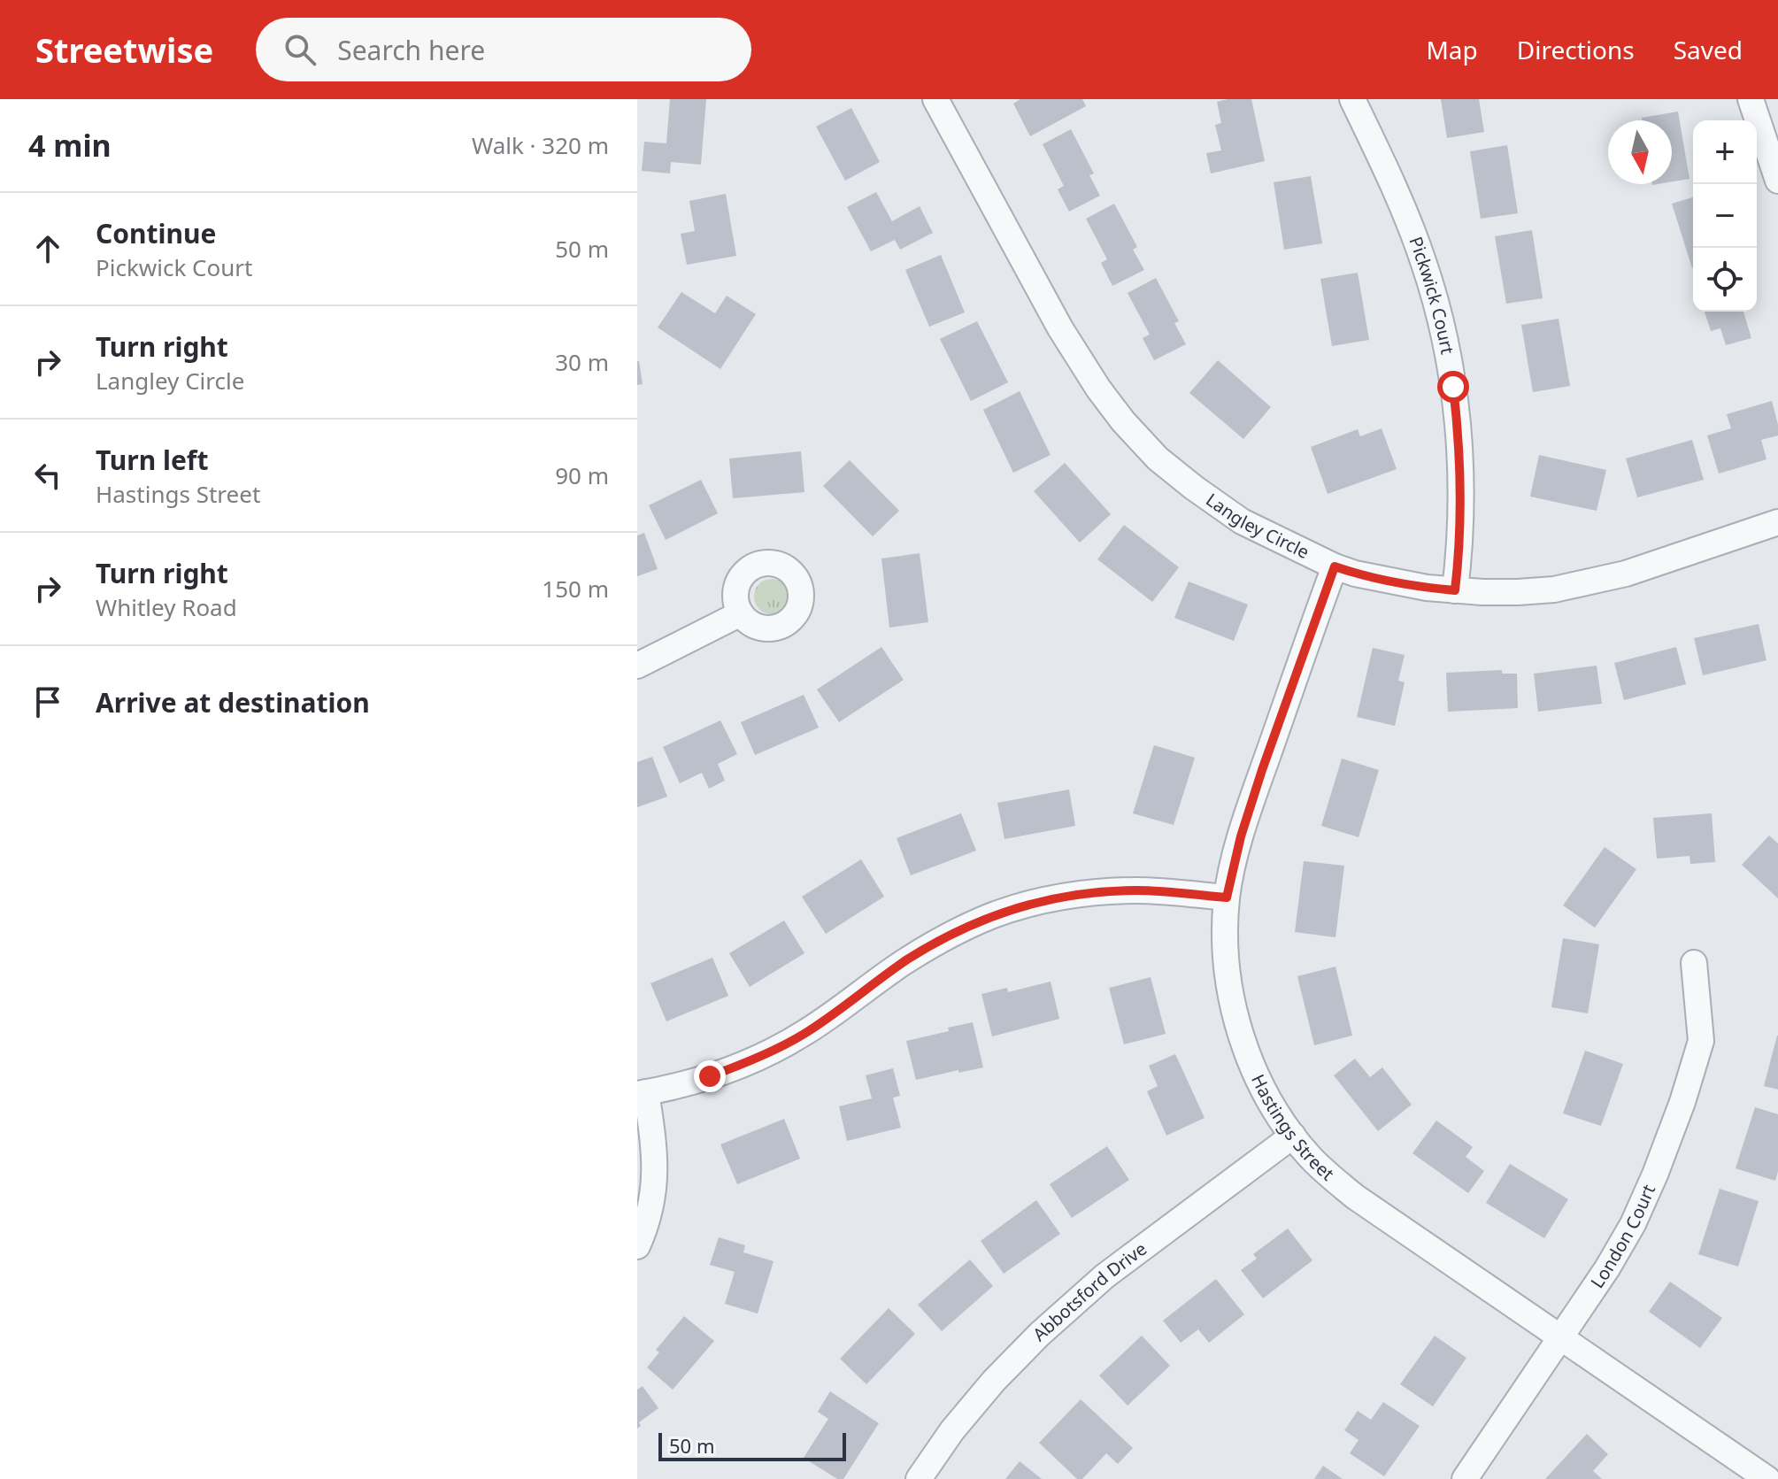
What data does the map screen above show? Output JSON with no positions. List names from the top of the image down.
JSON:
{
  "streets": {
    "street": [
      "Pickwick Court",
      "Langley Circle",
      "Hastings Street",
      "London Court",
      "Abbotsford Drive"
    ]
  },
  "crossings": [
    ["Pickwick Court", "Langley Circle"],
    ["Langley Circle", "Hastings Street"],
    ["Hastings Street", "London Court"],
    ["Hastings Street", "Abbotsford Drive"]
  ],
  "scale_bar": "50 m",
  "north": "bottom",
  "page": {
    "header": "Streetwise",
    "search": "Search here",
    "nav": ["Map", "Directions", "Saved"],
    "heading": ["4 min", "Walk · 320 m"],
    "map_buttons": ["+", "−"],
    "list": [
      ["Continue", "Pickwick Court", "50 m"],
      ["Turn right", "Langley Circle", "30 m"],
      ["Turn left", "Hastings Street", "90 m"],
      ["Turn right", "Whitley Road", "150 m"],
      "Arrive at destination"
    ],
    "scale": "50 m"
  }
}
